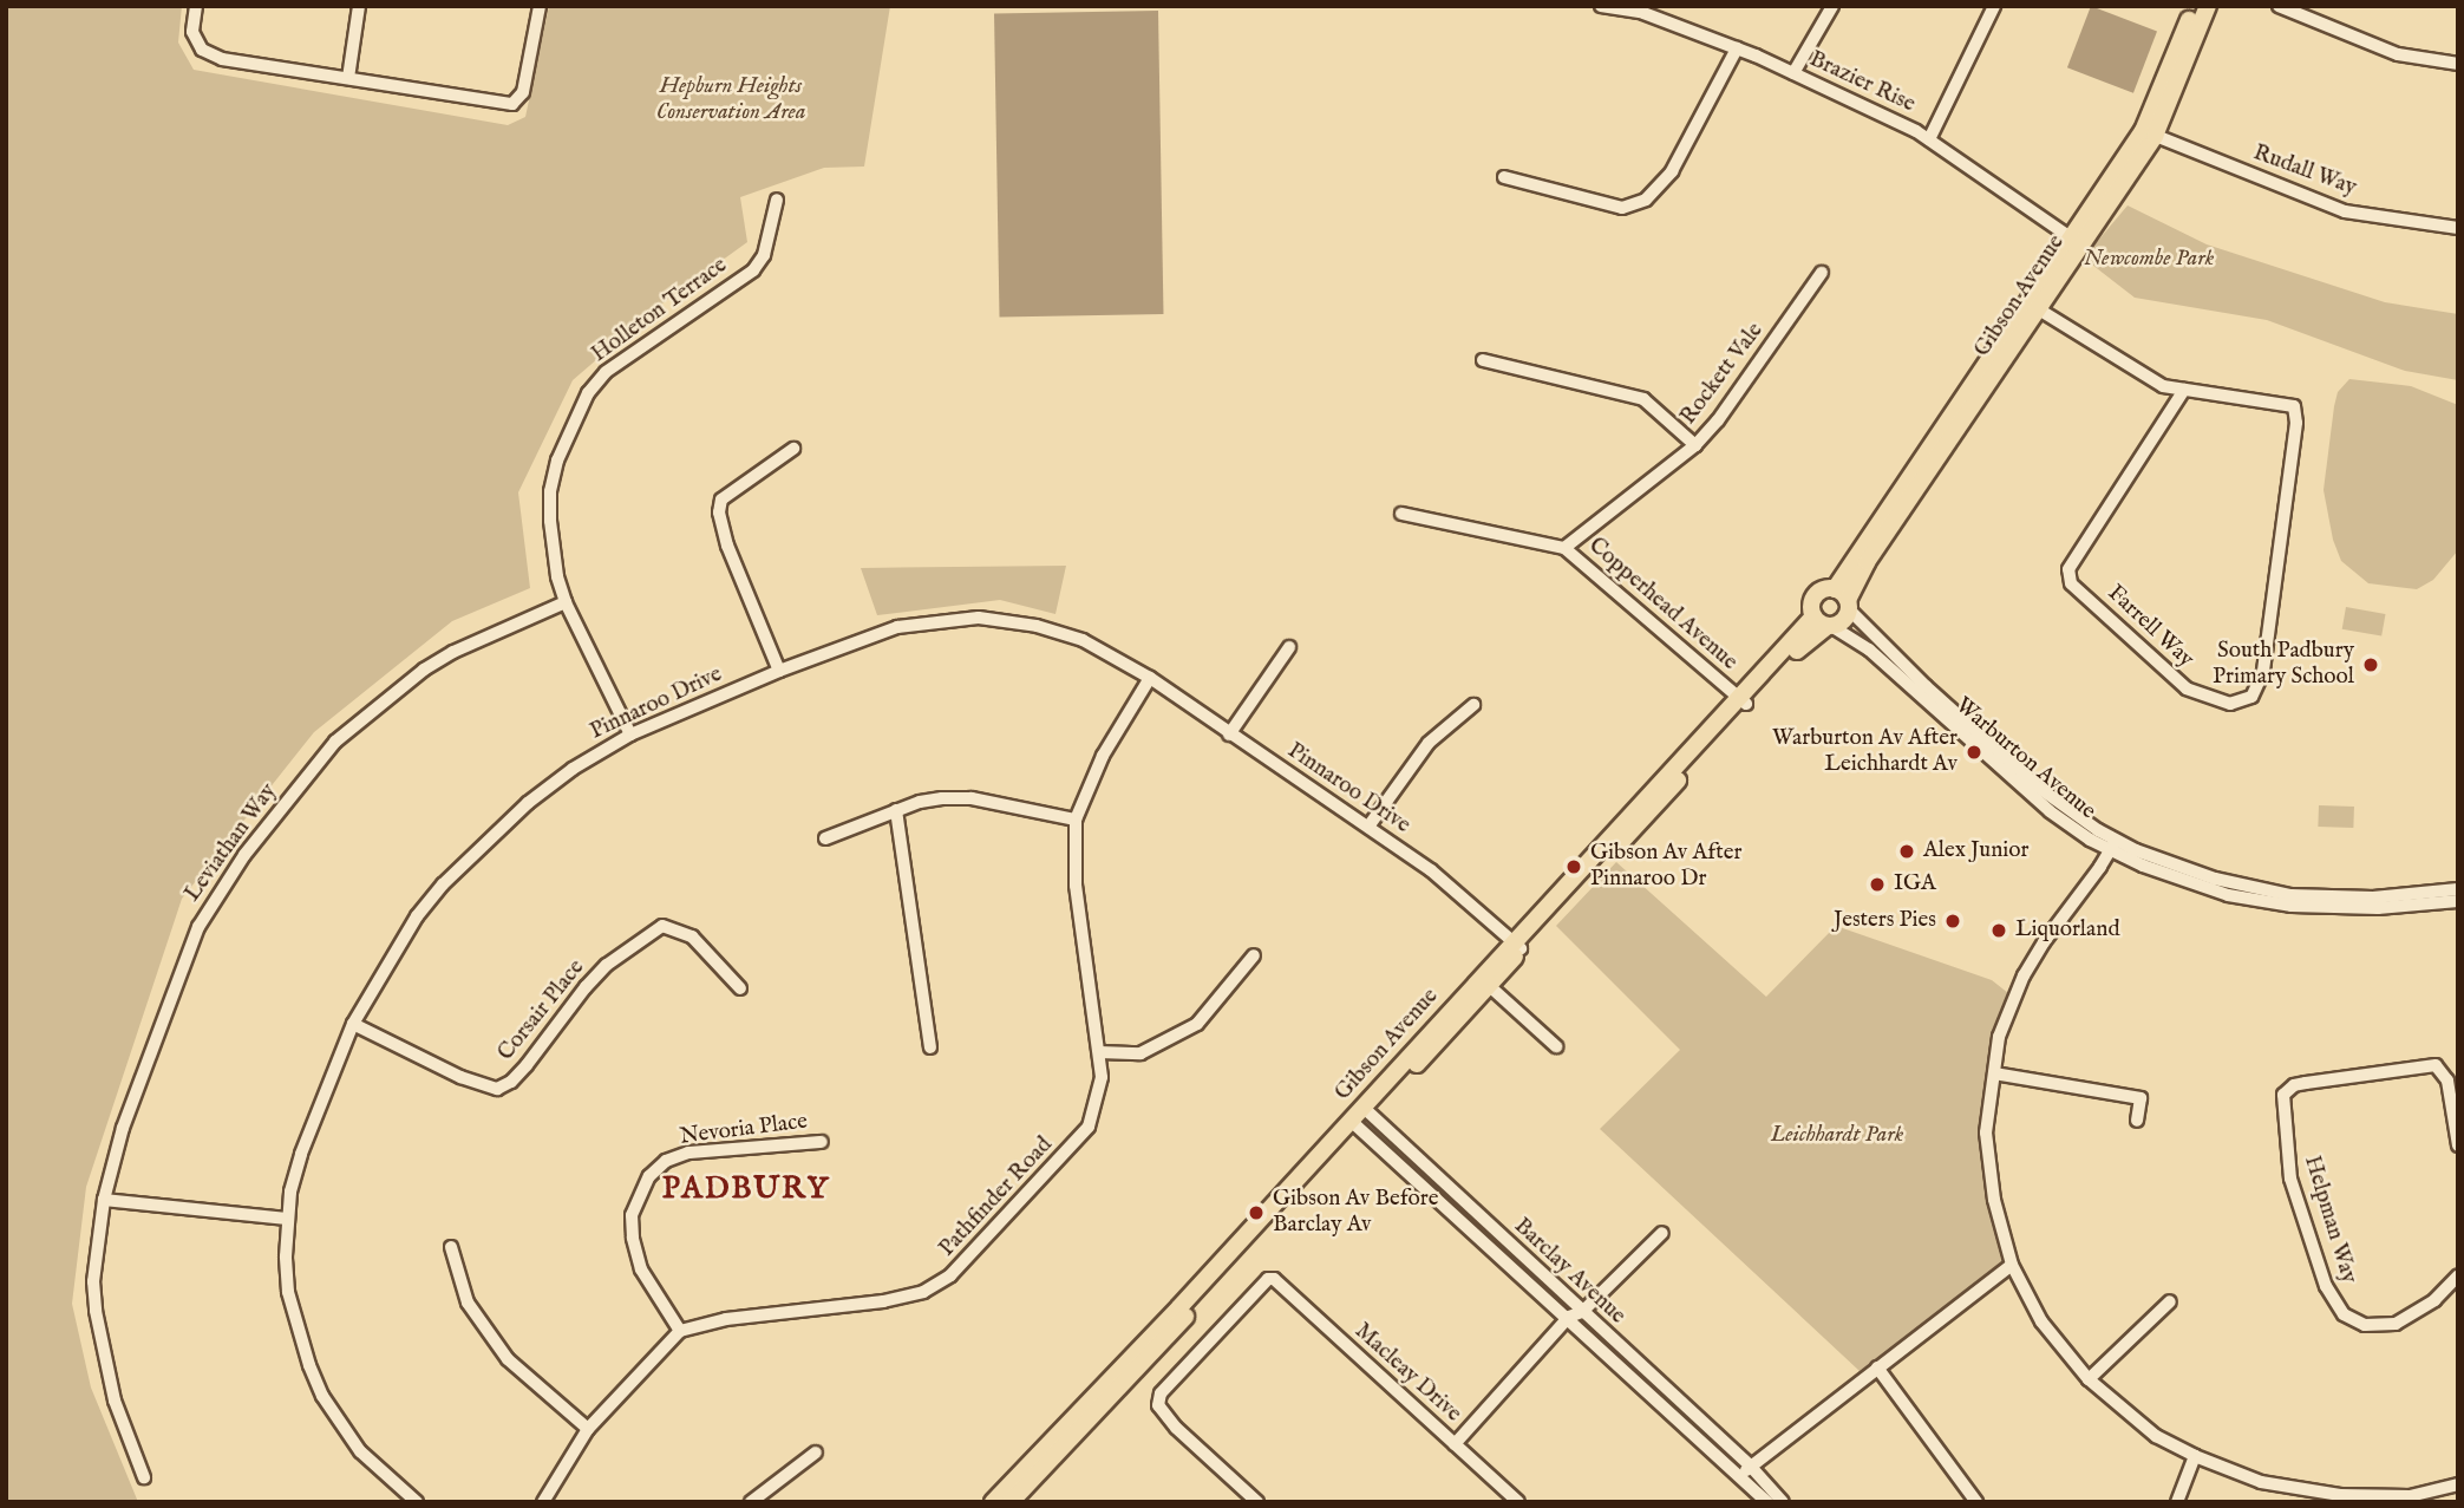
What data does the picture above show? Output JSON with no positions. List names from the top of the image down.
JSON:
{
  "streets": {
    "main road": ["Gibson Avenue"],
    "street": [
      "Brazier Rise",
      "Rudall Way",
      "Holleton Terrace",
      "Rockett Vale",
      "Copperhead Avenue",
      "Farrell Way",
      "Pinnaroo Drive",
      "Warburton Avenue",
      "Leviathan Way",
      "Corsair Place",
      "Nevoria Place",
      "Pathfinder Road",
      "Helpman Way",
      "Barclay Avenue",
      "Macleay Drive"
    ]
  },
  "crossings": [
    ["Brazier Rise", "Gibson Avenue"],
    ["Rudall Way", "Gibson Avenue"],
    ["Gibson Avenue", "Copperhead Avenue"],
    ["Gibson Avenue", "Pinnaroo Drive"],
    ["Gibson Avenue", "Warburton Avenue"],
    ["Gibson Avenue", "Barclay Avenue"],
    ["Holleton Terrace", "Pinnaroo Drive"],
    ["Holleton Terrace", "Leviathan Way"],
    ["Rockett Vale", "Copperhead Avenue"],
    ["Pinnaroo Drive", "Corsair Place"],
    ["Pinnaroo Drive", "Pathfinder Road"],
    ["Nevoria Place", "Pathfinder Road"]
  ],
  "districts": ["PADBURY"],
  "parks": ["Hepburn Heights Conservation Area", "Newcombe Park", "Leichhardt Park"],
  "places": [
    "South Padbury Primary School",
    "Warburton Av After Leichhardt Av",
    "Alex Junior",
    "Gibson Av After Pinnaroo Dr",
    "IGA",
    "Jesters Pies",
    "Liquorland",
    "Gibson Av Before Barclay Av"
  ]
}
